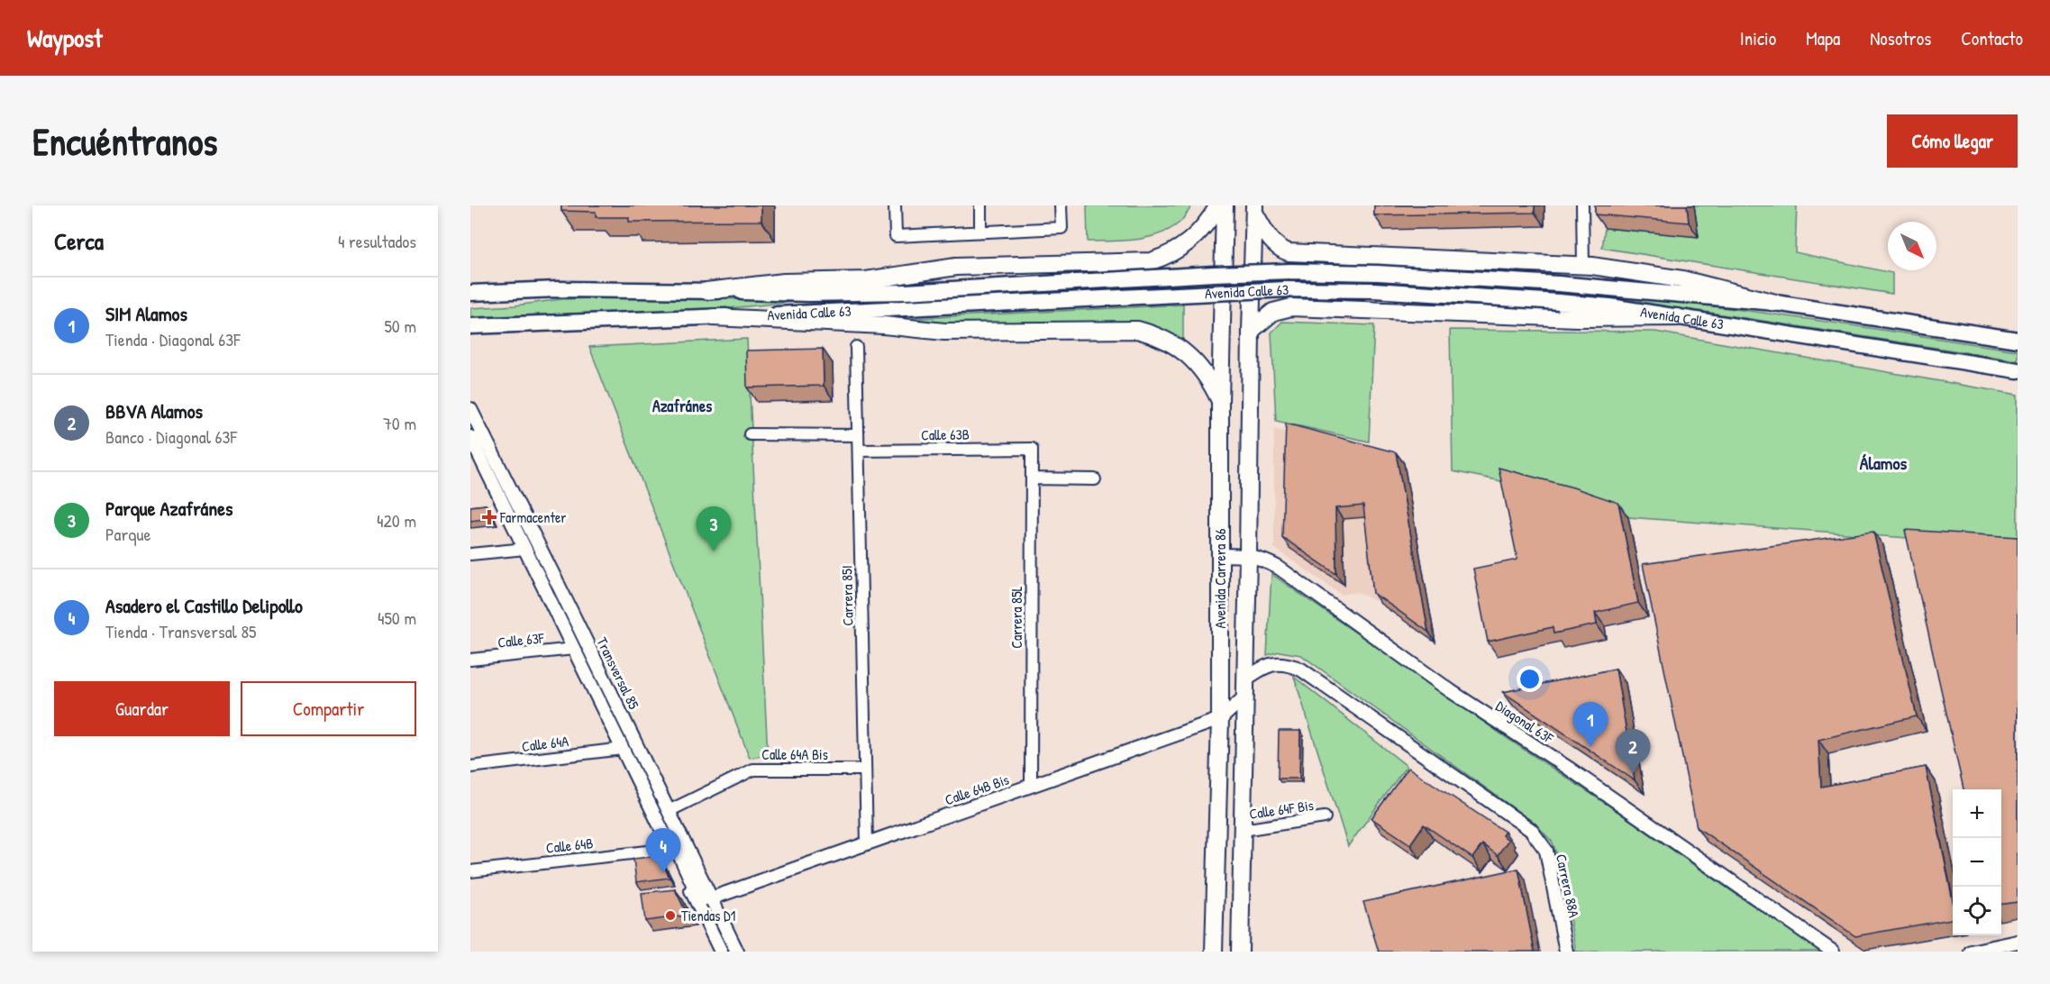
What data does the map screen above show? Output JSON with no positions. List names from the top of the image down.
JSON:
{
  "streets": {
    "main road": ["Avenida Calle 63", "Avenida Carrera 86"],
    "street": [
      "Calle 63B",
      "Carrera 85I",
      "Carrera 85L",
      "Calle 63F",
      "Transversal 85",
      "Diagonal 63F",
      "Calle 64A",
      "Calle 64A Bis",
      "Calle 64B Bis",
      "Calle 64F Bis",
      "Calle 64B",
      "Carrera 88A"
    ]
  },
  "crossings": [
    ["Calle 63B", "Carrera 85I"],
    ["Calle 63B", "Carrera 85L"],
    ["Avenida Carrera 86", "Diagonal 63F"],
    ["Avenida Carrera 86", "Calle 64B Bis"],
    ["Avenida Carrera 86", "Calle 64F Bis"],
    ["Avenida Carrera 86", "Carrera 88A"],
    ["Carrera 85I", "Calle 64A Bis"],
    ["Carrera 85I", "Calle 64B Bis"],
    ["Carrera 85L", "Calle 64B Bis"],
    ["Calle 63F", "Transversal 85"],
    ["Transversal 85", "Calle 64A"],
    ["Transversal 85", "Calle 64A Bis"],
    ["Transversal 85", "Calle 64B Bis"],
    ["Transversal 85", "Calle 64B"]
  ],
  "districts": ["Azafránes", "Álamos"],
  "places": {
    "health": ["Farmacenter"],
    "other": ["Tiendas D1"]
  },
  "north": "bottom right",
  "page": {
    "header": "Waypost",
    "nav": [
      "Inicio",
      "Mapa",
      "Nosotros",
      "Contacto"
    ],
    "buttons": [
      "Cómo llegar",
      ["Guardar", "Compartir"]
    ],
    "title": "Encuéntranos",
    "heading": ["Cerca", "4 resultados"],
    "list": [
      {
        "mark": "1",
        "name": "SIM Alamos",
        "note": "Tienda · Diagonal 63F",
        "value": "50 m"
      },
      {
        "mark": "2",
        "name": "BBVA Alamos",
        "note": "Banco · Diagonal 63F",
        "value": "70 m"
      },
      {
        "mark": "3",
        "name": "Parque Azafránes",
        "note": "Parque",
        "value": "420 m"
      },
      {
        "mark": "4",
        "name": "Asadero el Castillo Delipollo",
        "note": "Tienda · Transversal 85",
        "value": "450 m"
      }
    ],
    "pins": [
      "3",
      "1",
      "2",
      "4"
    ],
    "map_buttons": ["+", "−"]
  }
}
